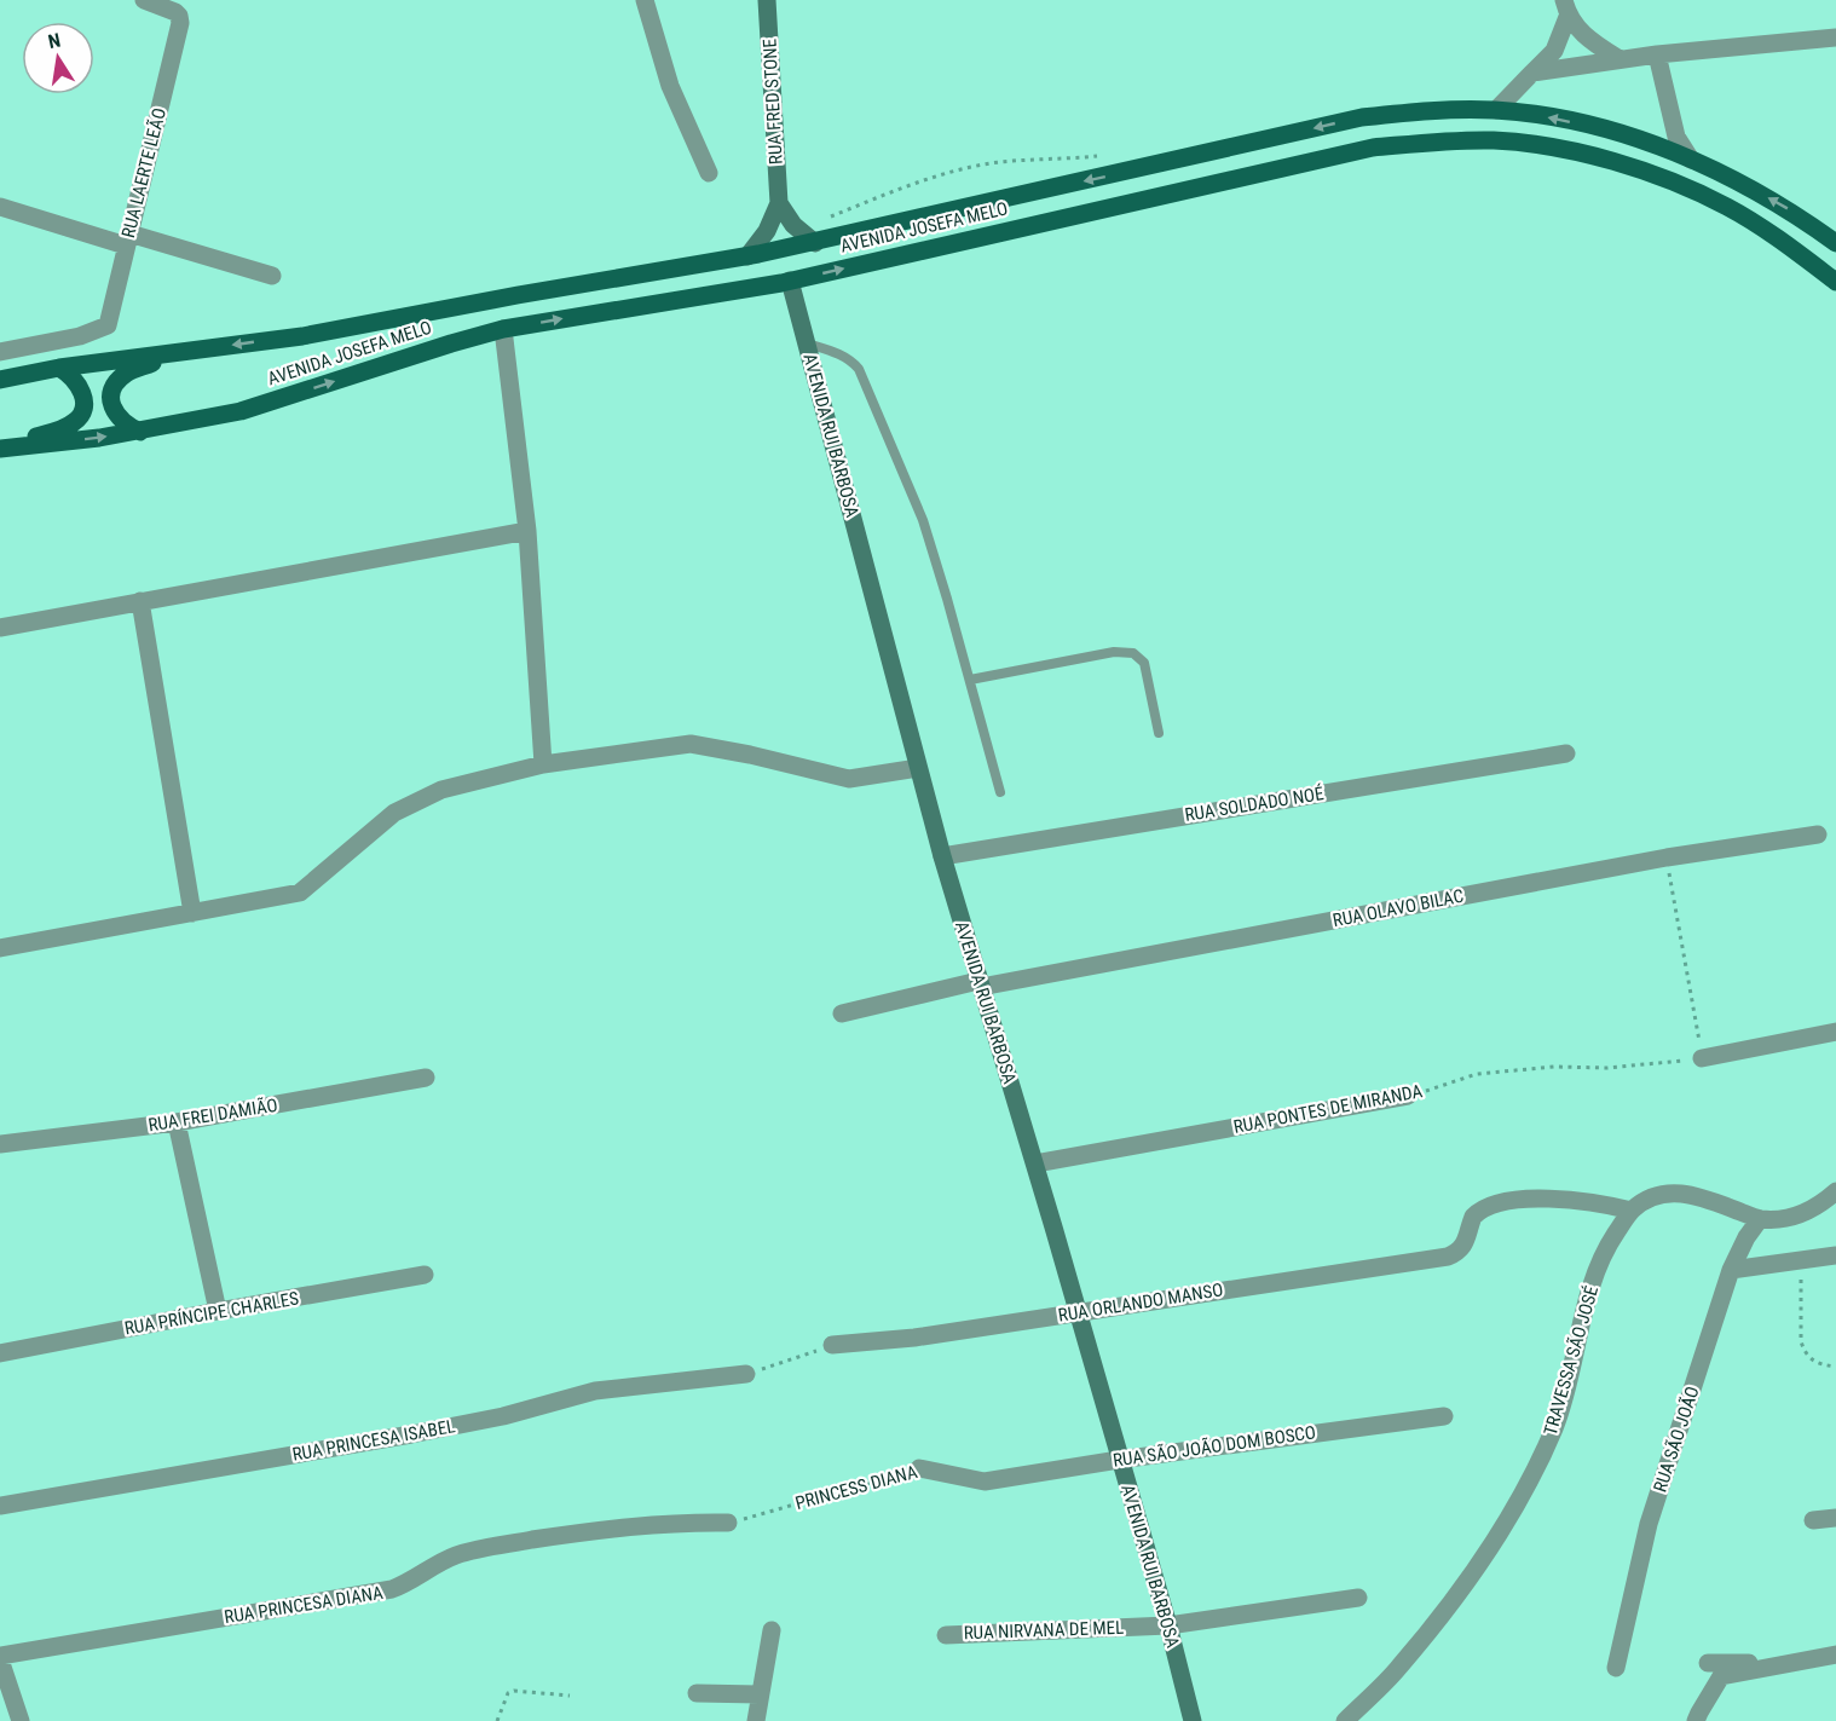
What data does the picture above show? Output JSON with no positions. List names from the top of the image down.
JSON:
{
  "streets": {
    "main road": ["AVENIDA JOSEFA MELO"],
    "street": [
      "RUA FRED STONE",
      "RUA LAERTE LEÃO",
      "AVENIDA RUI BARBOSA",
      "RUA SOLDADO NOÉ",
      "RUA OLAVO BILAC",
      "RUA PONTES DE MIRANDA",
      "RUA FREI DAMIÃO",
      "RUA ORLANDO MANSO",
      "RUA PRÍNCIPE CHARLES",
      "TRAVESSA SÃO JOSÉ",
      "RUA SÃO JOÃO",
      "RUA PRINCESA ISABEL",
      "RUA SÃO JOÃO DOM BOSCO",
      "PRINCESS DIANA",
      "RUA PRINCESA DIANA",
      "RUA NIRVANA DE MEL"
    ]
  },
  "crossings": [
    ["RUA FRED STONE", "AVENIDA JOSEFA MELO"],
    ["AVENIDA JOSEFA MELO", "AVENIDA RUI BARBOSA"],
    ["AVENIDA RUI BARBOSA", "RUA SOLDADO NOÉ"],
    ["AVENIDA RUI BARBOSA", "RUA OLAVO BILAC"],
    ["AVENIDA RUI BARBOSA", "RUA PONTES DE MIRANDA"],
    ["AVENIDA RUI BARBOSA", "RUA ORLANDO MANSO"],
    ["AVENIDA RUI BARBOSA", "RUA SÃO JOÃO DOM BOSCO"],
    ["AVENIDA RUI BARBOSA", "RUA NIRVANA DE MEL"],
    ["RUA ORLANDO MANSO", "TRAVESSA SÃO JOSÉ"],
    ["TRAVESSA SÃO JOSÉ", "RUA SÃO JOÃO"],
    ["RUA SÃO JOÃO DOM BOSCO", "PRINCESS DIANA"],
    ["PRINCESS DIANA", "RUA PRINCESA DIANA"]
  ],
  "north": "top"
}
